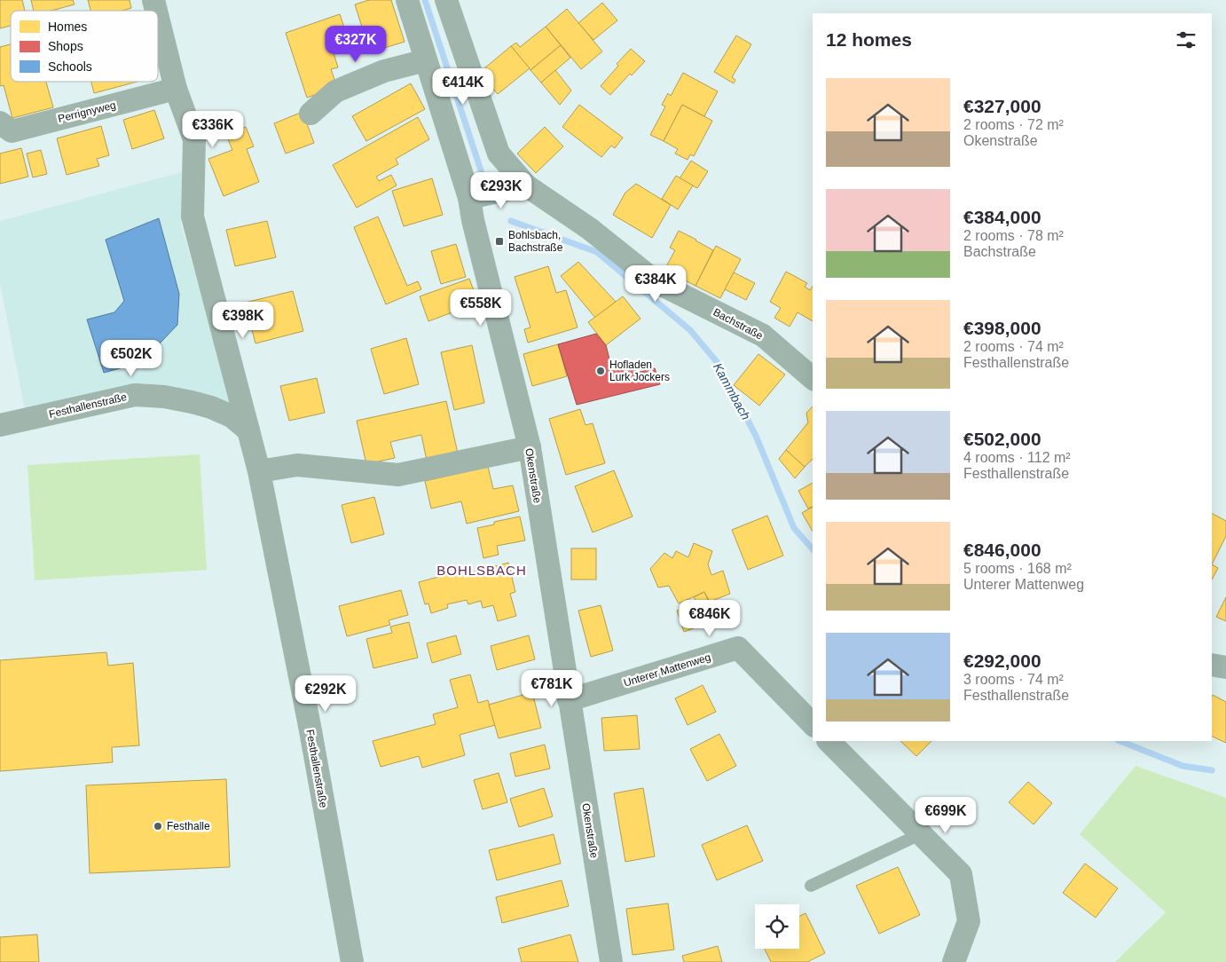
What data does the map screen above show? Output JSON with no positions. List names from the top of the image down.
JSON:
{
  "streets": {
    "street": [
      "Perrignyweg",
      "Bachstraße",
      "Festhallenstraße",
      "Okenstraße",
      "Unterer Mattenweg"
    ]
  },
  "crossings": [
    ["Perrignyweg", "Festhallenstraße"],
    ["Okenstraße", "Unterer Mattenweg"]
  ],
  "districts": ["BOHLSBACH"],
  "water": ["Kammbach"],
  "places": {
    "transit": ["Bohlsbach, Bachstraße"],
    "other": ["Hofladen Lurk Jockers", "Festhalle"]
  },
  "legend": ["Homes", "Shops", "Schools"],
  "page": {
    "heading": "12 homes",
    "price": [
      "€327K",
      "€414K",
      "€336K",
      "€293K",
      "€384K",
      "€558K",
      "€398K",
      "€502K",
      "€846K",
      "€781K",
      "€292K",
      "€699K"
    ],
    "list": [
      {
        "name": "€327,000",
        "note": "2 rooms · 72 m² · Okenstraße"
      },
      {
        "name": "€384,000",
        "note": "2 rooms · 78 m² · Bachstraße"
      },
      {
        "name": "€398,000",
        "note": "2 rooms · 74 m² · Festhallenstraße"
      },
      {
        "name": "€502,000",
        "note": "4 rooms · 112 m² · Festhallenstraße"
      },
      {
        "name": "€846,000",
        "note": "5 rooms · 168 m² · Unterer Mattenweg"
      },
      {
        "name": "€292,000",
        "note": "3 rooms · 74 m² · Festhallenstraße"
      }
    ]
  }
}
